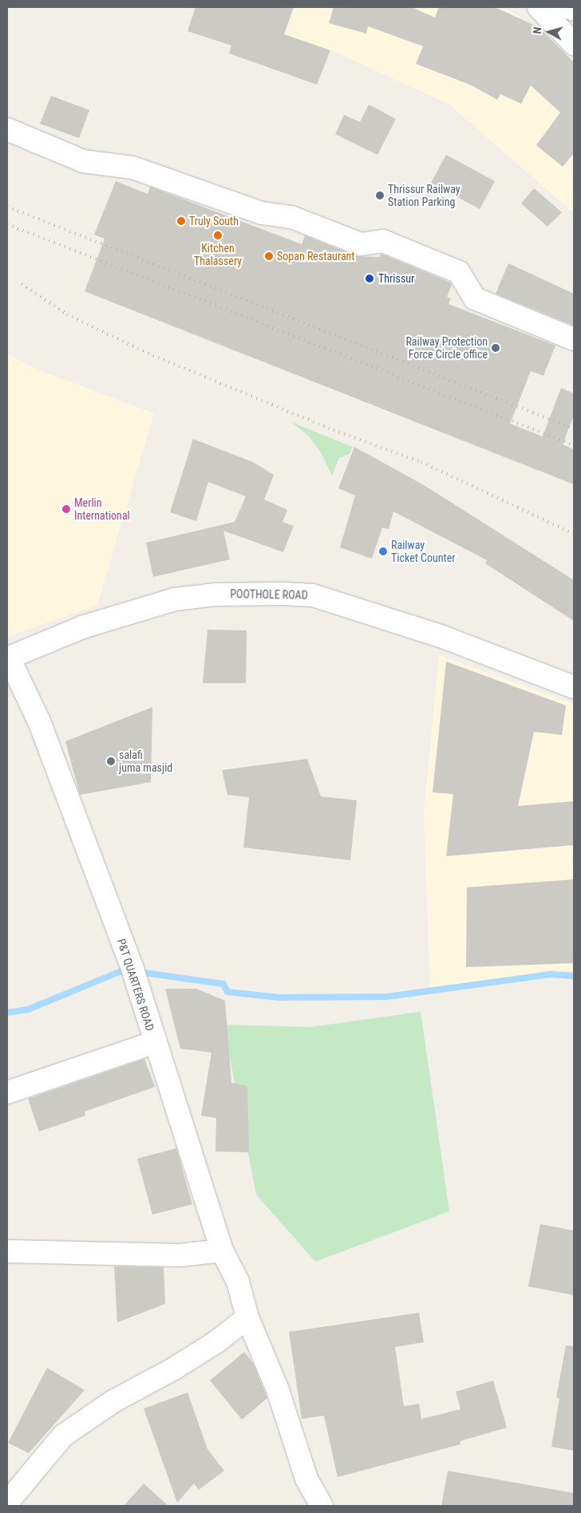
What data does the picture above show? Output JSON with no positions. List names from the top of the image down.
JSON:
{
  "streets": {
    "street": ["POOTHOLE ROAD", "P&T QUARTERS ROAD"]
  },
  "crossings": [
    ["POOTHOLE ROAD", "P&T QUARTERS ROAD"]
  ],
  "places": [
    "Thrissur Railway Station Parking",
    "Truly South",
    "Kitchen Thalassery",
    "Sopan Restaurant",
    "Thrissur",
    "Railway Protection Force Circle office",
    "Merlin International",
    "Railway Ticket Counter",
    "salafi juma masjid"
  ],
  "north": "left"
}
